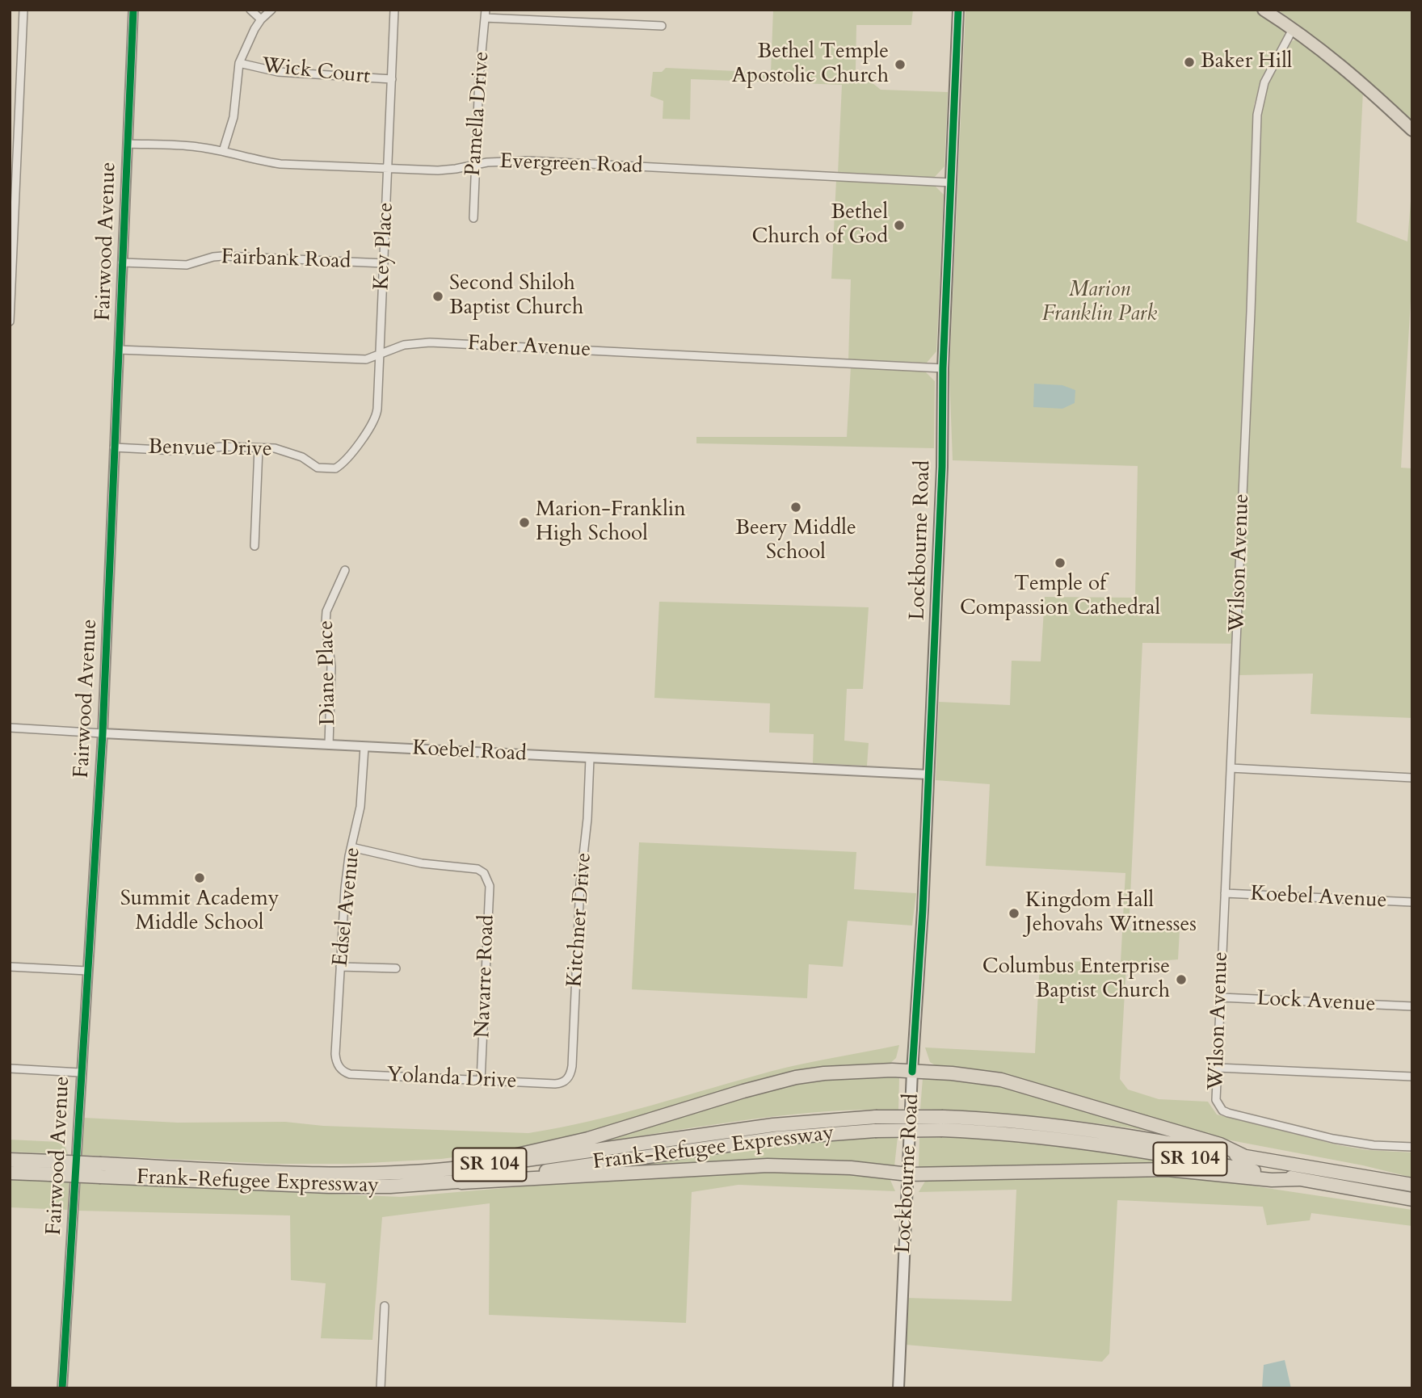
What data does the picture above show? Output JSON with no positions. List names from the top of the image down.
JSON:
{
  "streets": {
    "highway": ["Frank-Refugee Expressway", "SR 104"],
    "main road": ["Lockbourne Road"],
    "street": [
      "Wick Court",
      "Pamella Drive",
      "Evergreen Road",
      "Fairwood Avenue",
      "Key Place",
      "Fairbank Road",
      "Faber Avenue",
      "Benvue Drive",
      "Wilson Avenue",
      "Diane Place",
      "Koebel Road",
      "Koebel Avenue",
      "Edsel Avenue",
      "Kitchner Drive",
      "Navarre Road",
      "Lock Avenue",
      "Yolanda Drive"
    ]
  },
  "crossings": [
    ["Wick Court", "Key Place"],
    ["Pamella Drive", "Evergreen Road"],
    ["Evergreen Road", "Fairwood Avenue"],
    ["Evergreen Road", "Key Place"],
    ["Evergreen Road", "Lockbourne Road"],
    ["Fairwood Avenue", "Fairbank Road"],
    ["Fairwood Avenue", "Faber Avenue"],
    ["Fairwood Avenue", "Benvue Drive"],
    ["Fairwood Avenue", "Koebel Road"],
    ["Key Place", "Fairbank Road"],
    ["Key Place", "Faber Avenue"],
    ["Key Place", "Benvue Drive"],
    ["Faber Avenue", "Lockbourne Road"],
    ["Lockbourne Road", "Koebel Road"],
    ["Wilson Avenue", "Koebel Avenue"],
    ["Wilson Avenue", "Lock Avenue"],
    ["Diane Place", "Koebel Road"],
    ["Koebel Road", "Edsel Avenue"],
    ["Koebel Road", "Kitchner Drive"],
    ["Edsel Avenue", "Navarre Road"],
    ["Edsel Avenue", "Yolanda Drive"],
    ["Kitchner Drive", "Yolanda Drive"],
    ["Navarre Road", "Yolanda Drive"]
  ],
  "parks": ["Marion Franklin Park"],
  "places": [
    "Baker Hill",
    "Bethel Temple Apostolic Church",
    "Bethel Church of God",
    "Second Shiloh Baptist Church",
    "Beery Middle School",
    "Marion-Franklin High School",
    "Temple of Compassion Cathedral",
    "Summit Academy Middle School",
    "Kingdom Hall Jehovahs Witnesses",
    "Columbus Enterprise Baptist Church"
  ]
}
